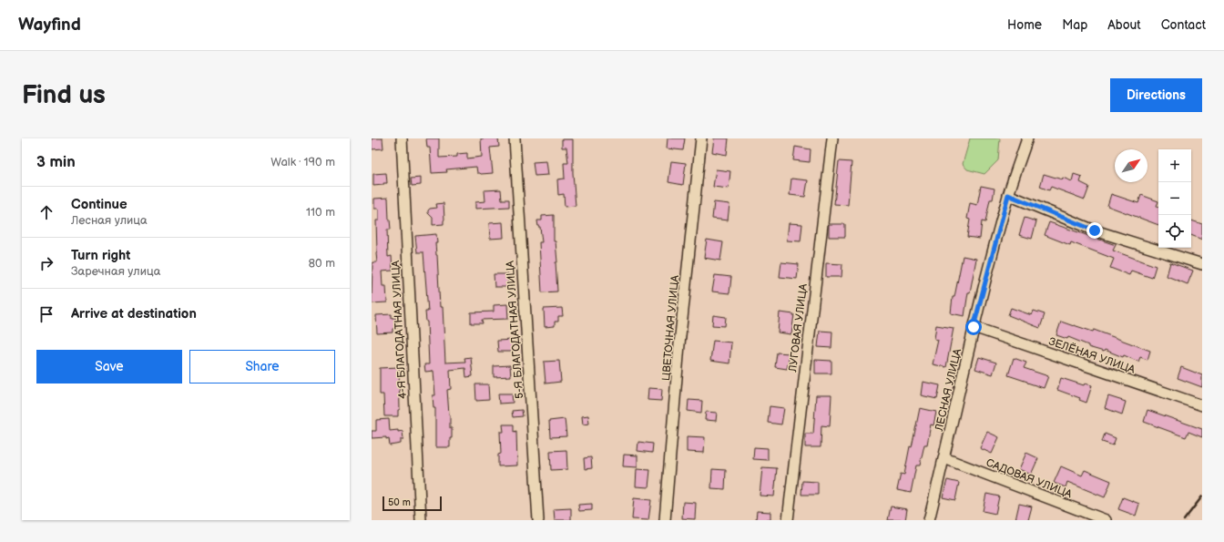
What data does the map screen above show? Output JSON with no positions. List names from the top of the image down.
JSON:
{
  "streets": {
    "street": [
      "ЦВЕТОЧНАЯ УЛИЦА",
      "ЛУГОВАЯ УЛИЦА",
      "4-Я БЛАГОДАТНАЯ УЛИЦА",
      "5-Я БЛАГОДАТНАЯ УЛИЦА",
      "ЗЕЛЁНАЯ УЛИЦА",
      "ЛЕСНАЯ УЛИЦА",
      "САДОВАЯ УЛИЦА"
    ]
  },
  "crossings": [
    ["ЗЕЛЁНАЯ УЛИЦА", "ЛЕСНАЯ УЛИЦА"],
    ["ЛЕСНАЯ УЛИЦА", "САДОВАЯ УЛИЦА"]
  ],
  "scale_bar": "50 m",
  "north": "top right",
  "page": {
    "header": "Wayfind",
    "nav": [
      "Home",
      "Map",
      "About",
      "Contact"
    ],
    "buttons": [
      "Directions",
      ["Save", "Share"]
    ],
    "title": "Find us",
    "heading": ["3 min", "Walk · 190 m"],
    "map_buttons": ["+", "−"],
    "list": [
      ["Continue", "Лесная улица", "110 m"],
      ["Turn right", "Заречная улица", "80 m"],
      "Arrive at destination"
    ],
    "scale": "50 m"
  }
}
